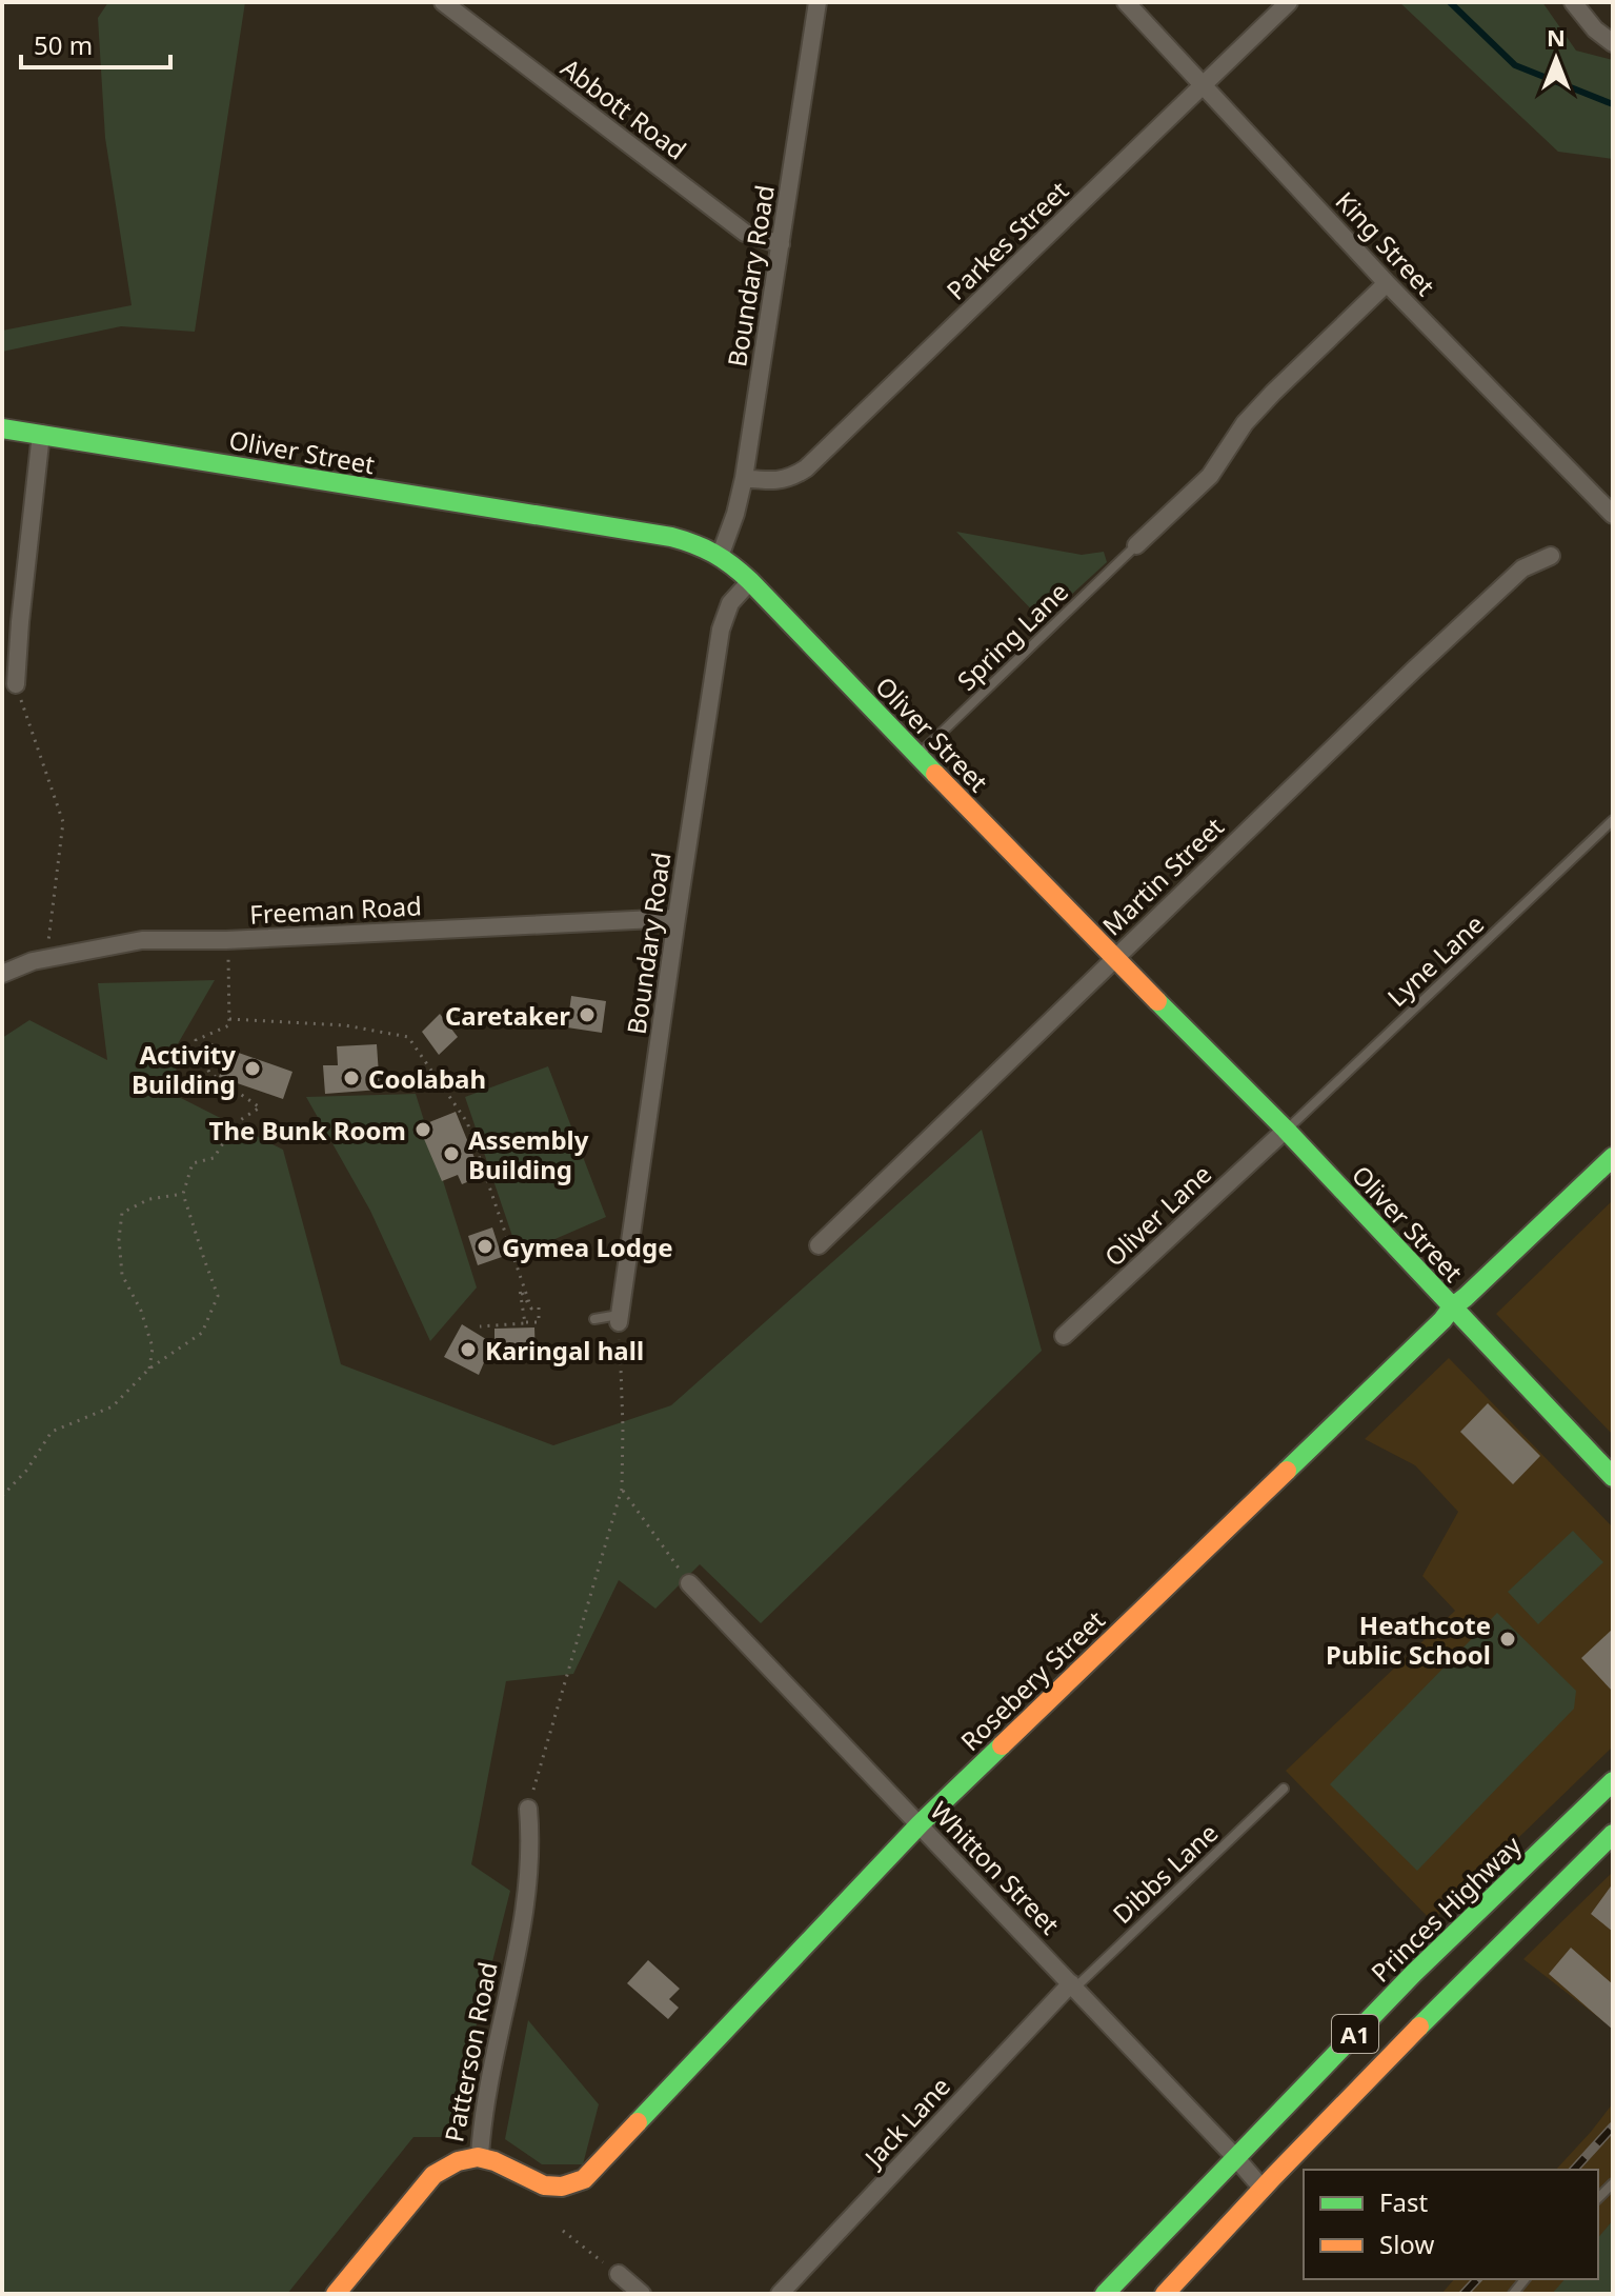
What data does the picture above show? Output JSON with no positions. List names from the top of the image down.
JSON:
{
  "streets": {
    "main road": [
      "Oliver Street",
      "Rosebery Street",
      "Princes Highway",
      "A1",
      "Patterson Road"
    ],
    "street": [
      "Abbott Road",
      "Parkes Street",
      "King Street",
      "Boundary Road",
      "Martin Street",
      "Freeman Road",
      "Oliver Lane",
      "Whitton Street",
      "Jack Lane"
    ],
    "lane": ["Spring Lane", "Lyne Lane", "Dibbs Lane"]
  },
  "crossings": [
    ["Abbott Road", "Boundary Road"],
    ["Parkes Street", "King Street"],
    ["Parkes Street", "Boundary Road"],
    ["Boundary Road", "Oliver Street"],
    ["Boundary Road", "Freeman Road"],
    ["Oliver Street", "Spring Lane"],
    ["Oliver Street", "Martin Street"],
    ["Oliver Street", "Lyne Lane"],
    ["Oliver Street", "Oliver Lane"],
    ["Oliver Street", "Rosebery Street"],
    ["Lyne Lane", "Oliver Lane"],
    ["Rosebery Street", "Whitton Street"],
    ["Rosebery Street", "Patterson Road"],
    ["Whitton Street", "Dibbs Lane"],
    ["Whitton Street", "Princes Highway"],
    ["Whitton Street", "A1"],
    ["Whitton Street", "Jack Lane"],
    ["Dibbs Lane", "Jack Lane"]
  ],
  "places": [
    "Caretaker",
    "Activity Building",
    "Coolabah",
    "The Bunk Room",
    "Assembly Building",
    "Gymea Lodge",
    "Karingal hall",
    "Heathcote Public School"
  ],
  "legend": ["Fast", "Slow"],
  "scale_bar": "50 m",
  "north": "top"
}
